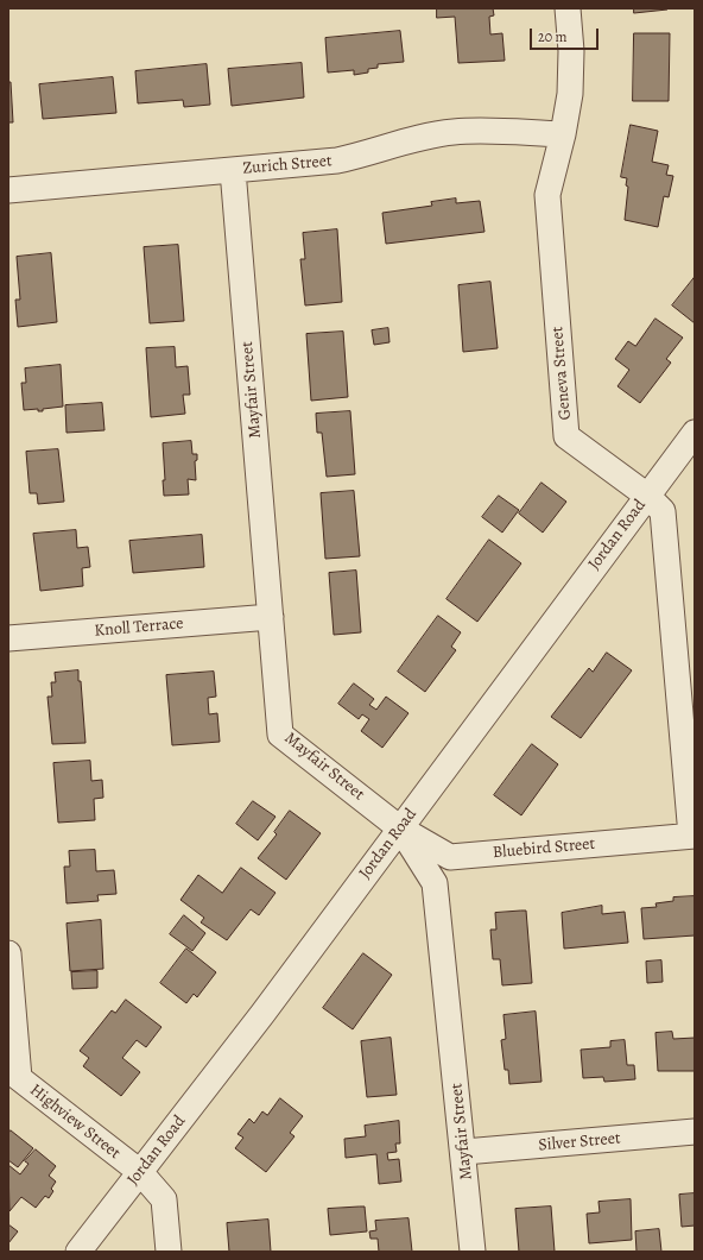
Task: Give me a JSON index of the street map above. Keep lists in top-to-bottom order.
{
  "streets": {
    "street": [
      "Zurich Street",
      "Geneva Street",
      "Mayfair Street",
      "Jordan Road",
      "Knoll Terrace",
      "Bluebird Street",
      "Highview Street",
      "Silver Street"
    ]
  },
  "crossings": [
    ["Zurich Street", "Geneva Street"],
    ["Zurich Street", "Mayfair Street"],
    ["Geneva Street", "Jordan Road"],
    ["Geneva Street", "Bluebird Street"],
    ["Mayfair Street", "Jordan Road"],
    ["Mayfair Street", "Knoll Terrace"],
    ["Mayfair Street", "Bluebird Street"],
    ["Mayfair Street", "Silver Street"],
    ["Jordan Road", "Bluebird Street"],
    ["Jordan Road", "Highview Street"]
  ],
  "scale_bar": "20 m"
}
